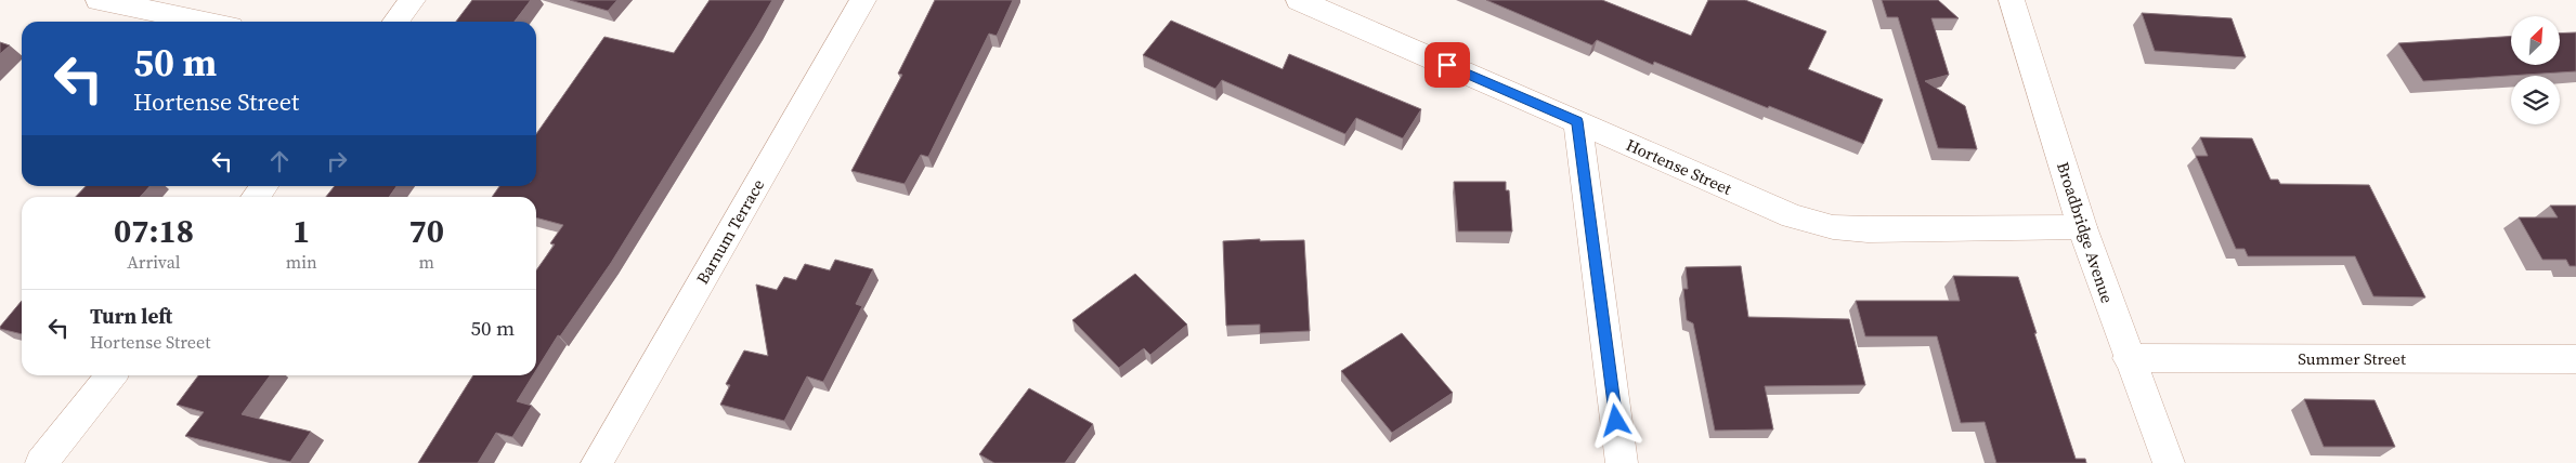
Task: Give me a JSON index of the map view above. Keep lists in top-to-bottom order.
{
  "streets": {
    "street": [
      "Hortense Street",
      "Barnum Terrace",
      "Broadbridge Avenue",
      "Summer Street"
    ]
  },
  "crossings": [
    ["Hortense Street", "Broadbridge Avenue"],
    ["Broadbridge Avenue", "Summer Street"]
  ],
  "north": "top right",
  "page": {
    "turn": ["50 m", "Hortense Street"],
    "eta": [
      "07:18",
      "Arrival",
      "1",
      "min",
      "70",
      "m"
    ],
    "list": [
      {
        "name": "Turn left",
        "note": "Hortense Street",
        "value": "50 m"
      }
    ]
  }
}
